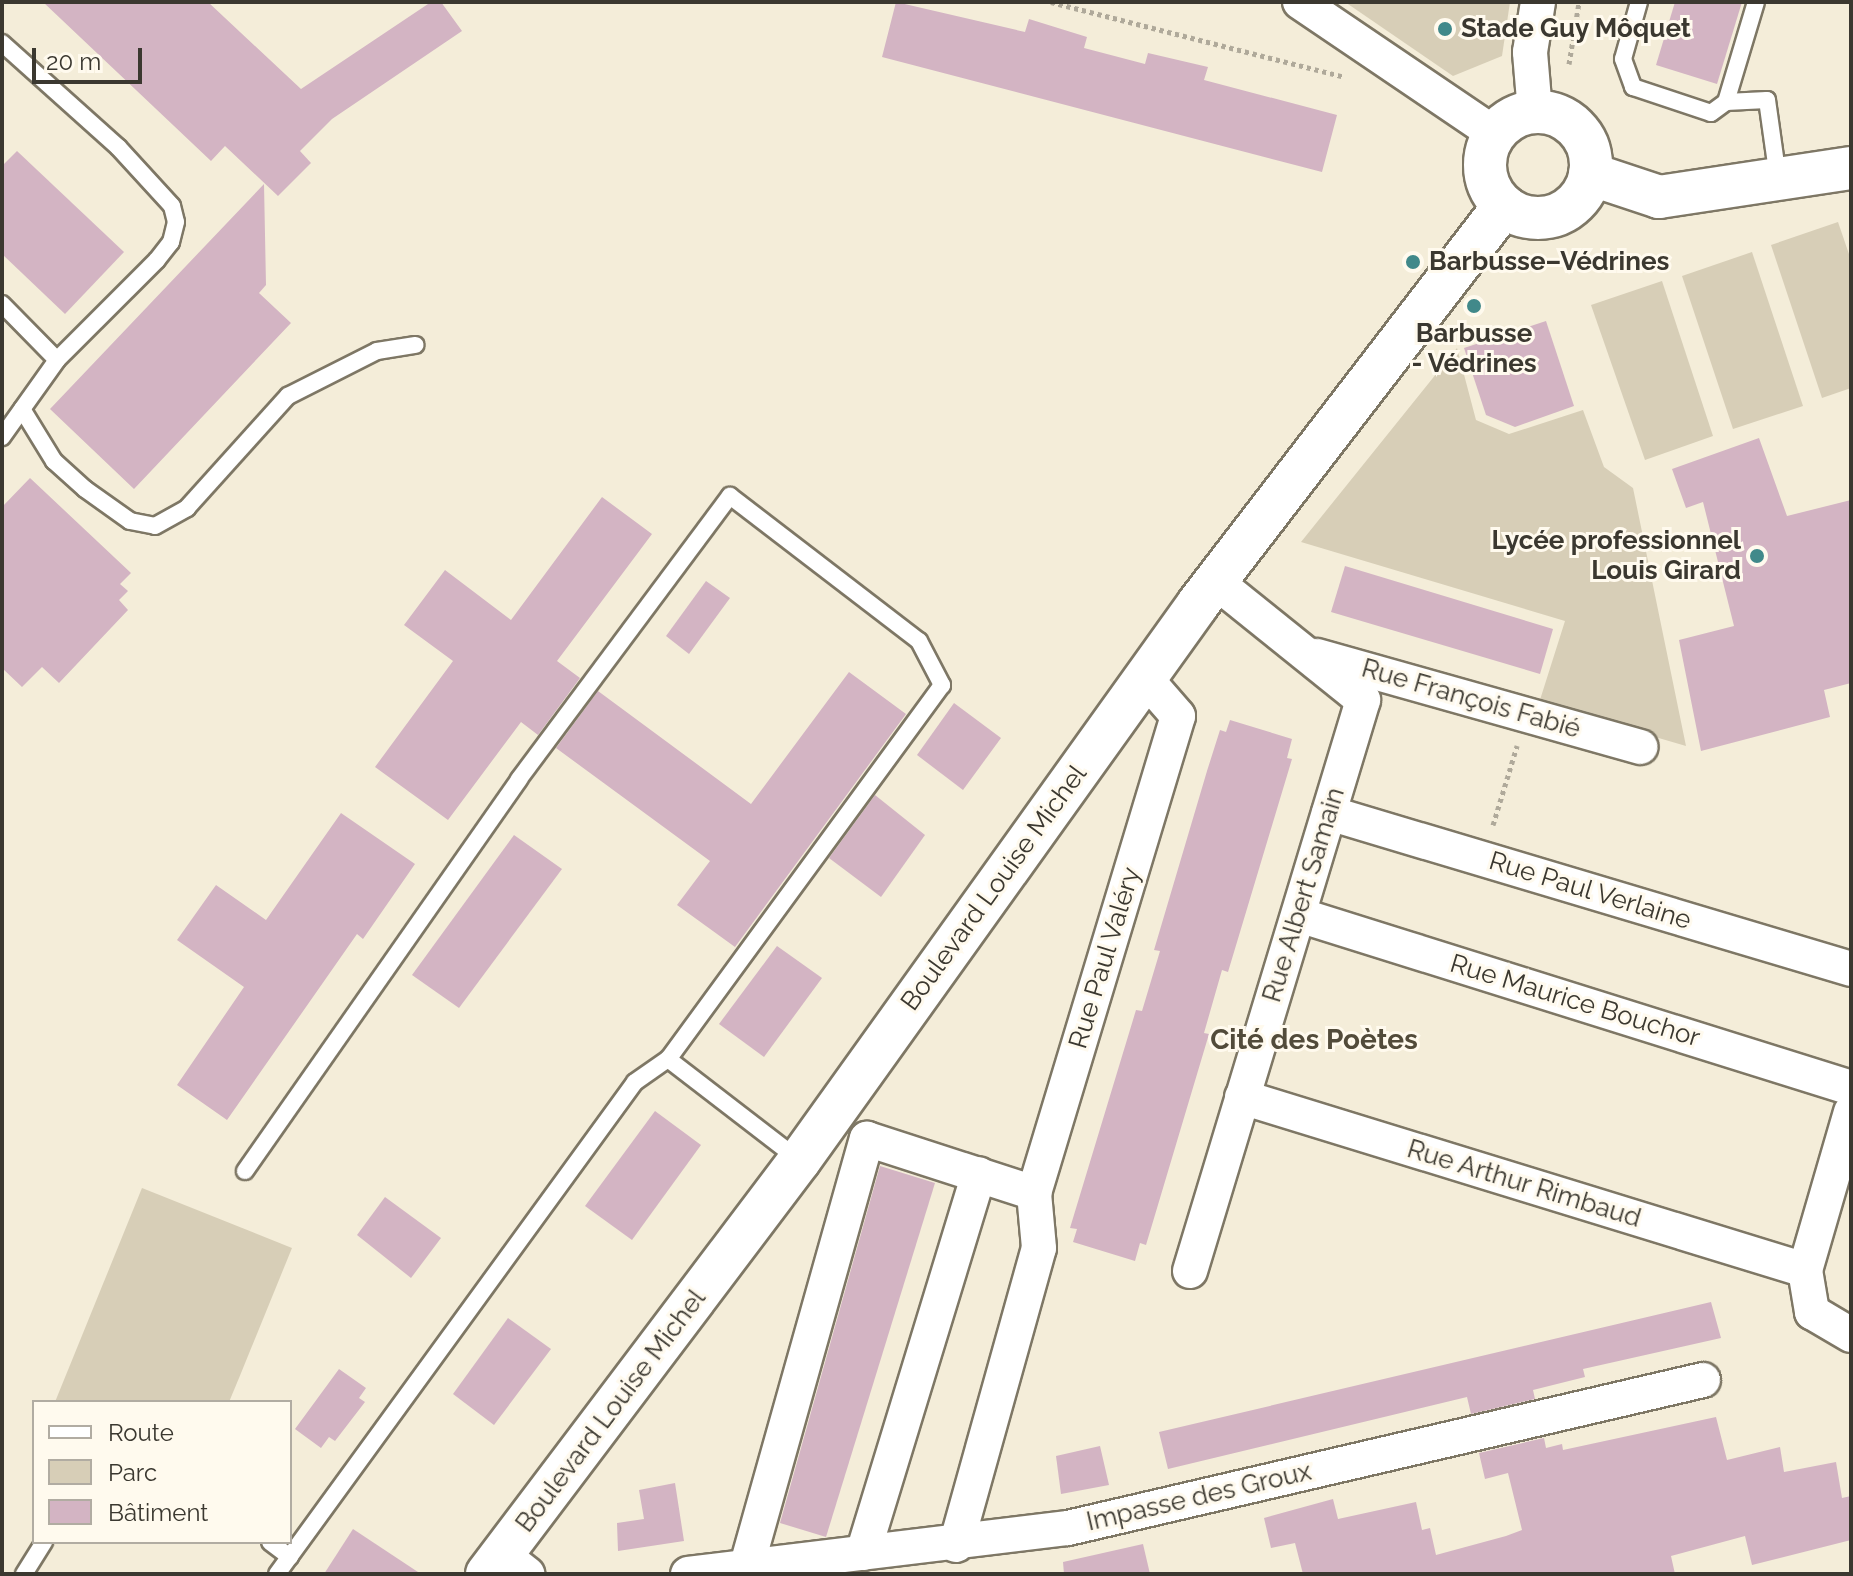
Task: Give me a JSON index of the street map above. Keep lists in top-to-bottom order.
{
  "streets": {
    "street": [
      "Rue François Fabié",
      "Boulevard Louise Michel",
      "Rue Paul Verlaine",
      "Rue Albert Samain",
      "Rue Paul Valéry",
      "Rue Maurice Bouchor",
      "Rue Arthur Rimbaud",
      "Impasse des Groux"
    ]
  },
  "crossings": [
    ["Rue François Fabié", "Rue Albert Samain"],
    ["Boulevard Louise Michel", "Rue Albert Samain"],
    ["Boulevard Louise Michel", "Rue Paul Valéry"],
    ["Rue Paul Verlaine", "Rue Albert Samain"],
    ["Rue Albert Samain", "Rue Maurice Bouchor"],
    ["Rue Albert Samain", "Rue Arthur Rimbaud"]
  ],
  "districts": ["Cité des Poètes"],
  "places": [
    "Stade Guy Môquet",
    "Barbusse–Védrines",
    "Barbusse - Védrines",
    "Lycée professionnel Louis Girard"
  ],
  "legend": ["Route", "Parc", "Bâtiment"],
  "scale_bar": "20 m"
}
